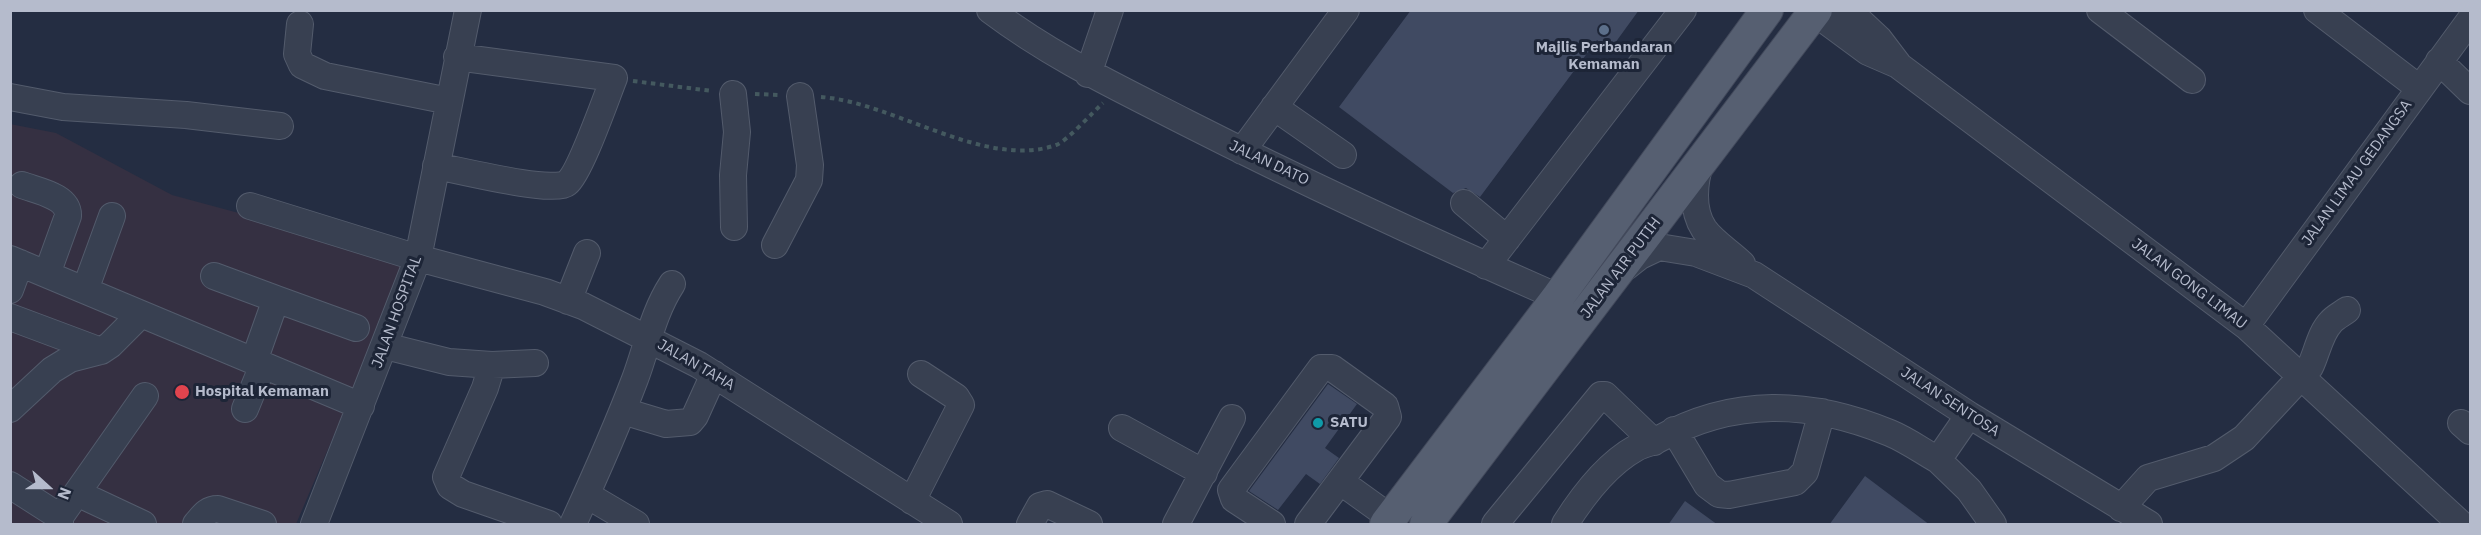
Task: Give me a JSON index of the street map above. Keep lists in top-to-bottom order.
{
  "streets": {
    "main road": ["JALAN AIR PUTIH"],
    "street": [
      "JALAN DATO",
      "JALAN LIMAU GEDANGSA",
      "JALAN GONG LIMAU",
      "JALAN HOSPITAL",
      "JALAN TAHA",
      "JALAN SENTOSA"
    ]
  },
  "crossings": [
    ["JALAN LIMAU GEDANGSA", "JALAN GONG LIMAU"],
    ["JALAN AIR PUTIH", "JALAN GONG LIMAU"],
    ["JALAN HOSPITAL", "JALAN TAHA"]
  ],
  "places": ["Majlis Perbandaran Kemaman", "Hospital Kemaman", "SATU"],
  "north": "right"
}
